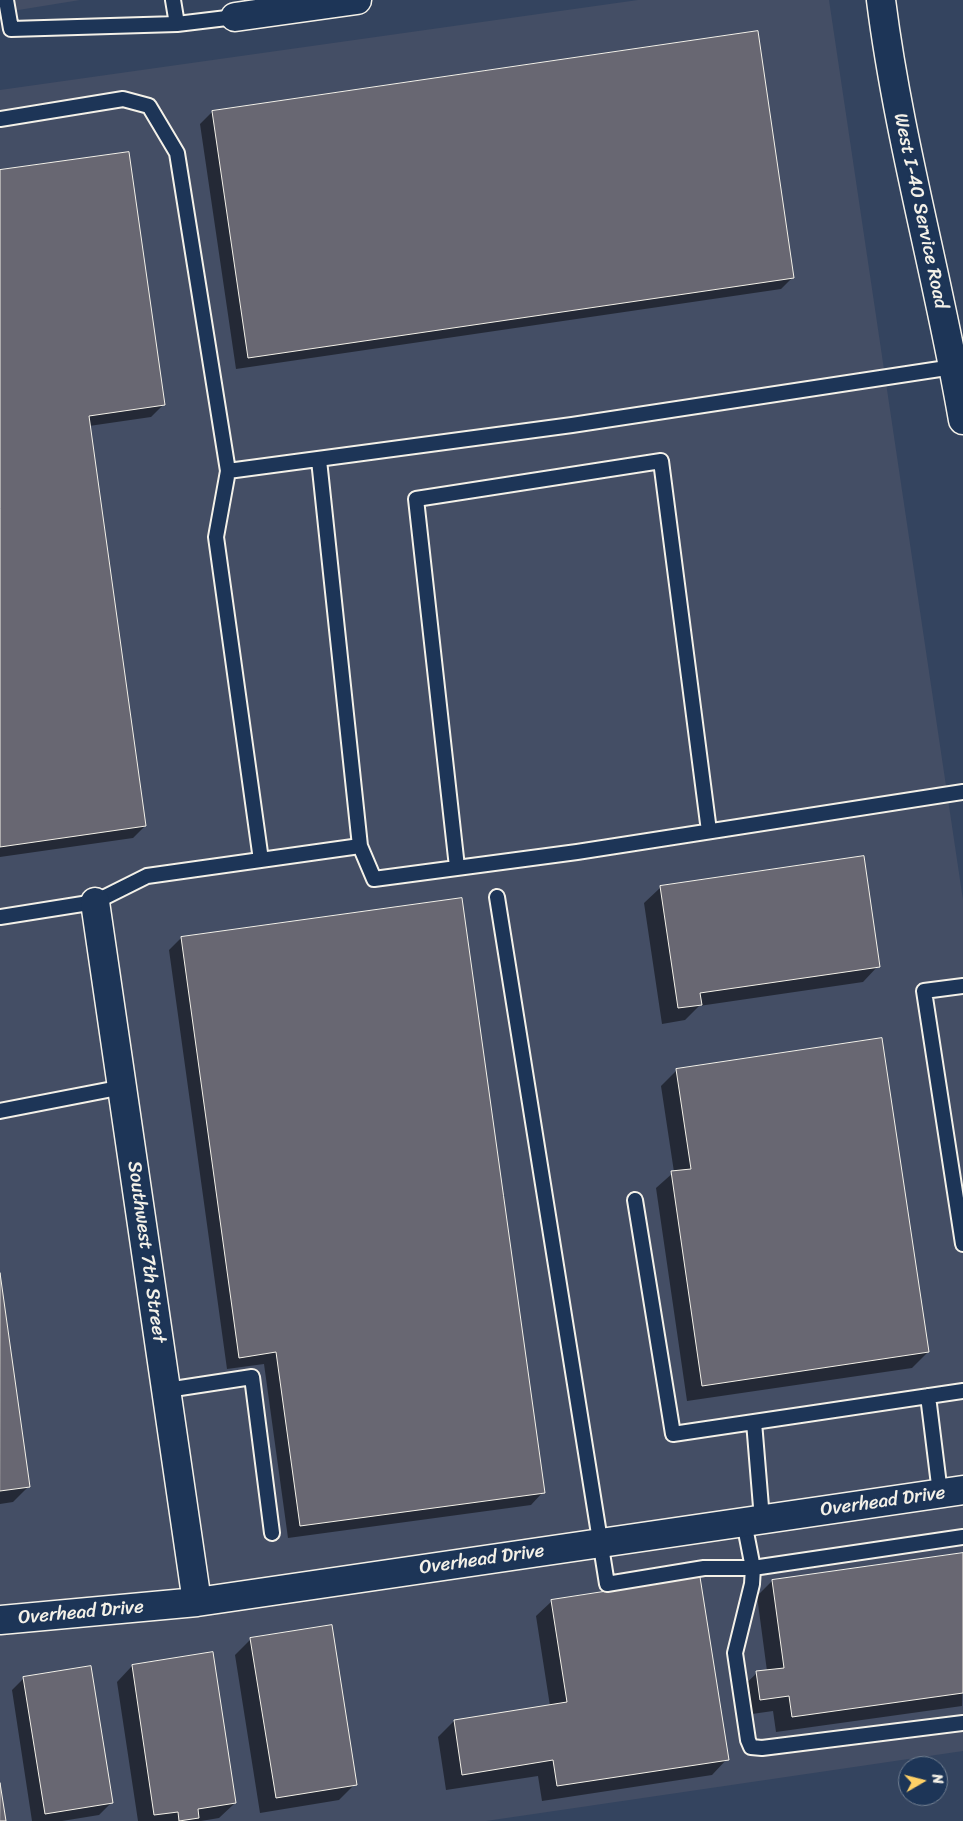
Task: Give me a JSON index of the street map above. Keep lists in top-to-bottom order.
{
  "streets": {
    "street": ["West I-40 Service Road", "Southwest 7th Street", "Overhead Drive"]
  },
  "crossings": [
    ["Southwest 7th Street", "Overhead Drive"]
  ],
  "north": "right"
}
